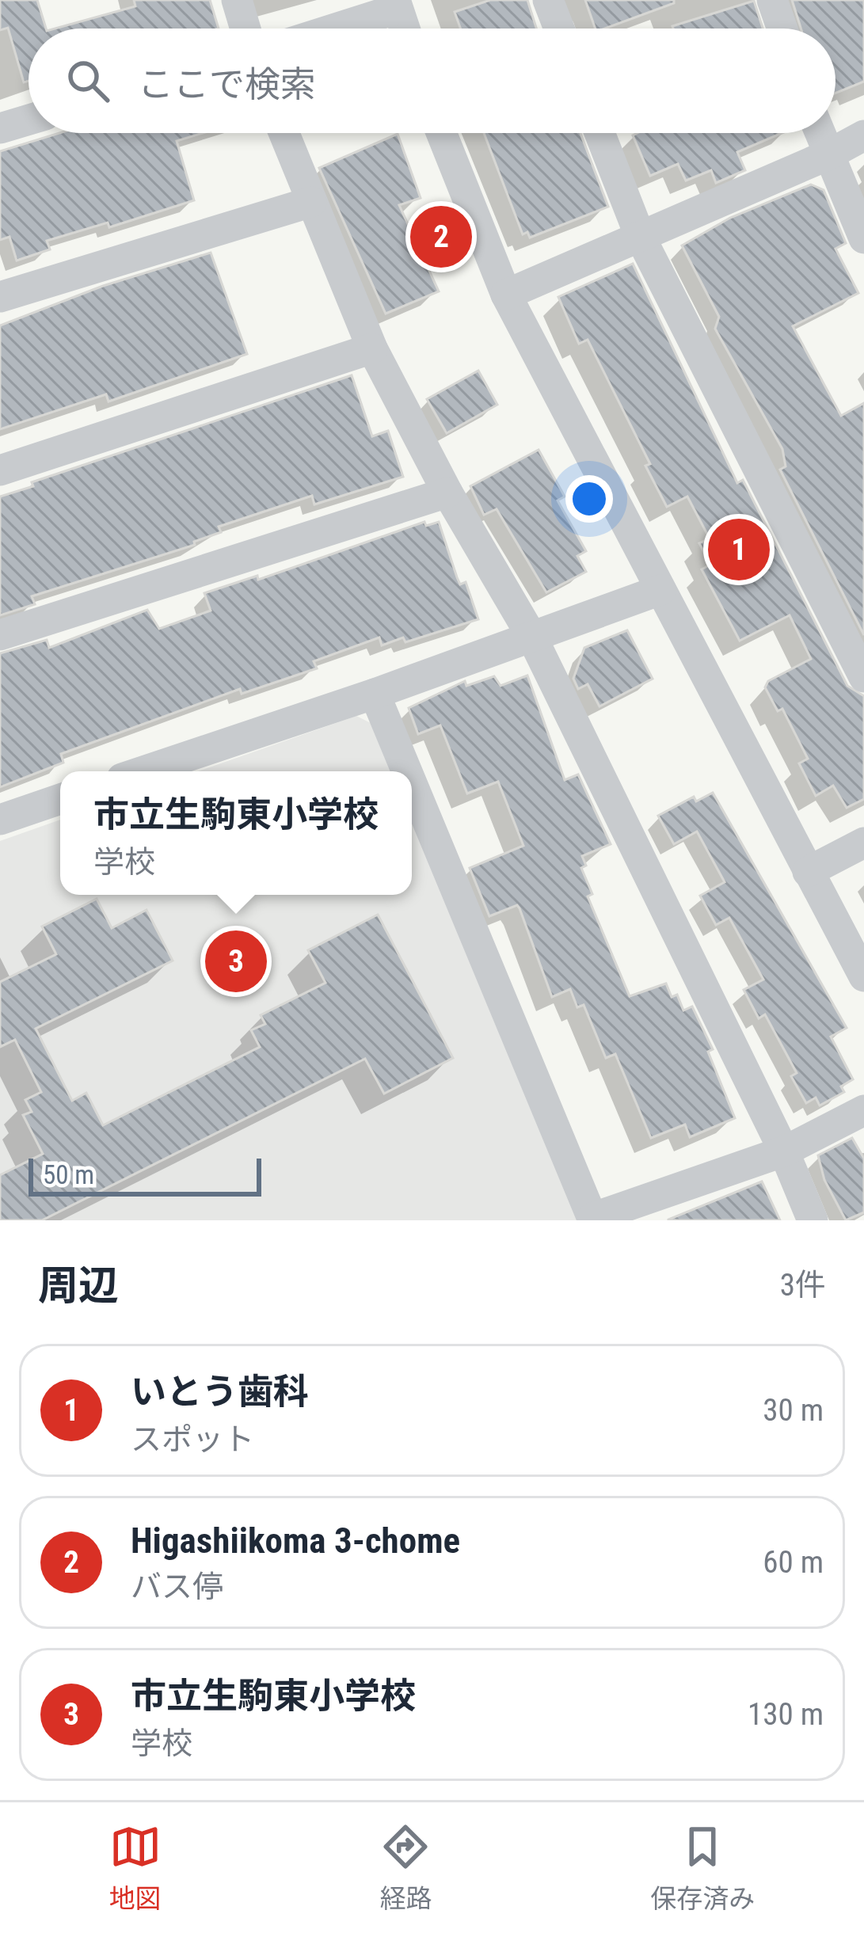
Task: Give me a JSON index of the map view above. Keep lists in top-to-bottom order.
{
  "scale_bar": "50 m",
  "page": {
    "search": "ここで検索",
    "pins": ["2", "1", "3"],
    "popup": ["市立生駒東小学校", "学校"],
    "scale": "50 m",
    "heading": ["周辺", "3件"],
    "list": [
      {
        "mark": "1",
        "name": "いとう歯科",
        "note": "スポット",
        "value": "30 m"
      },
      {
        "mark": "2",
        "name": "Higashiikoma 3-chome",
        "note": "バス停",
        "value": "60 m"
      },
      {
        "mark": "3",
        "name": "市立生駒東小学校",
        "note": "学校",
        "value": "130 m"
      }
    ],
    "nav": ["地図", "経路", "保存済み"]
  }
}
